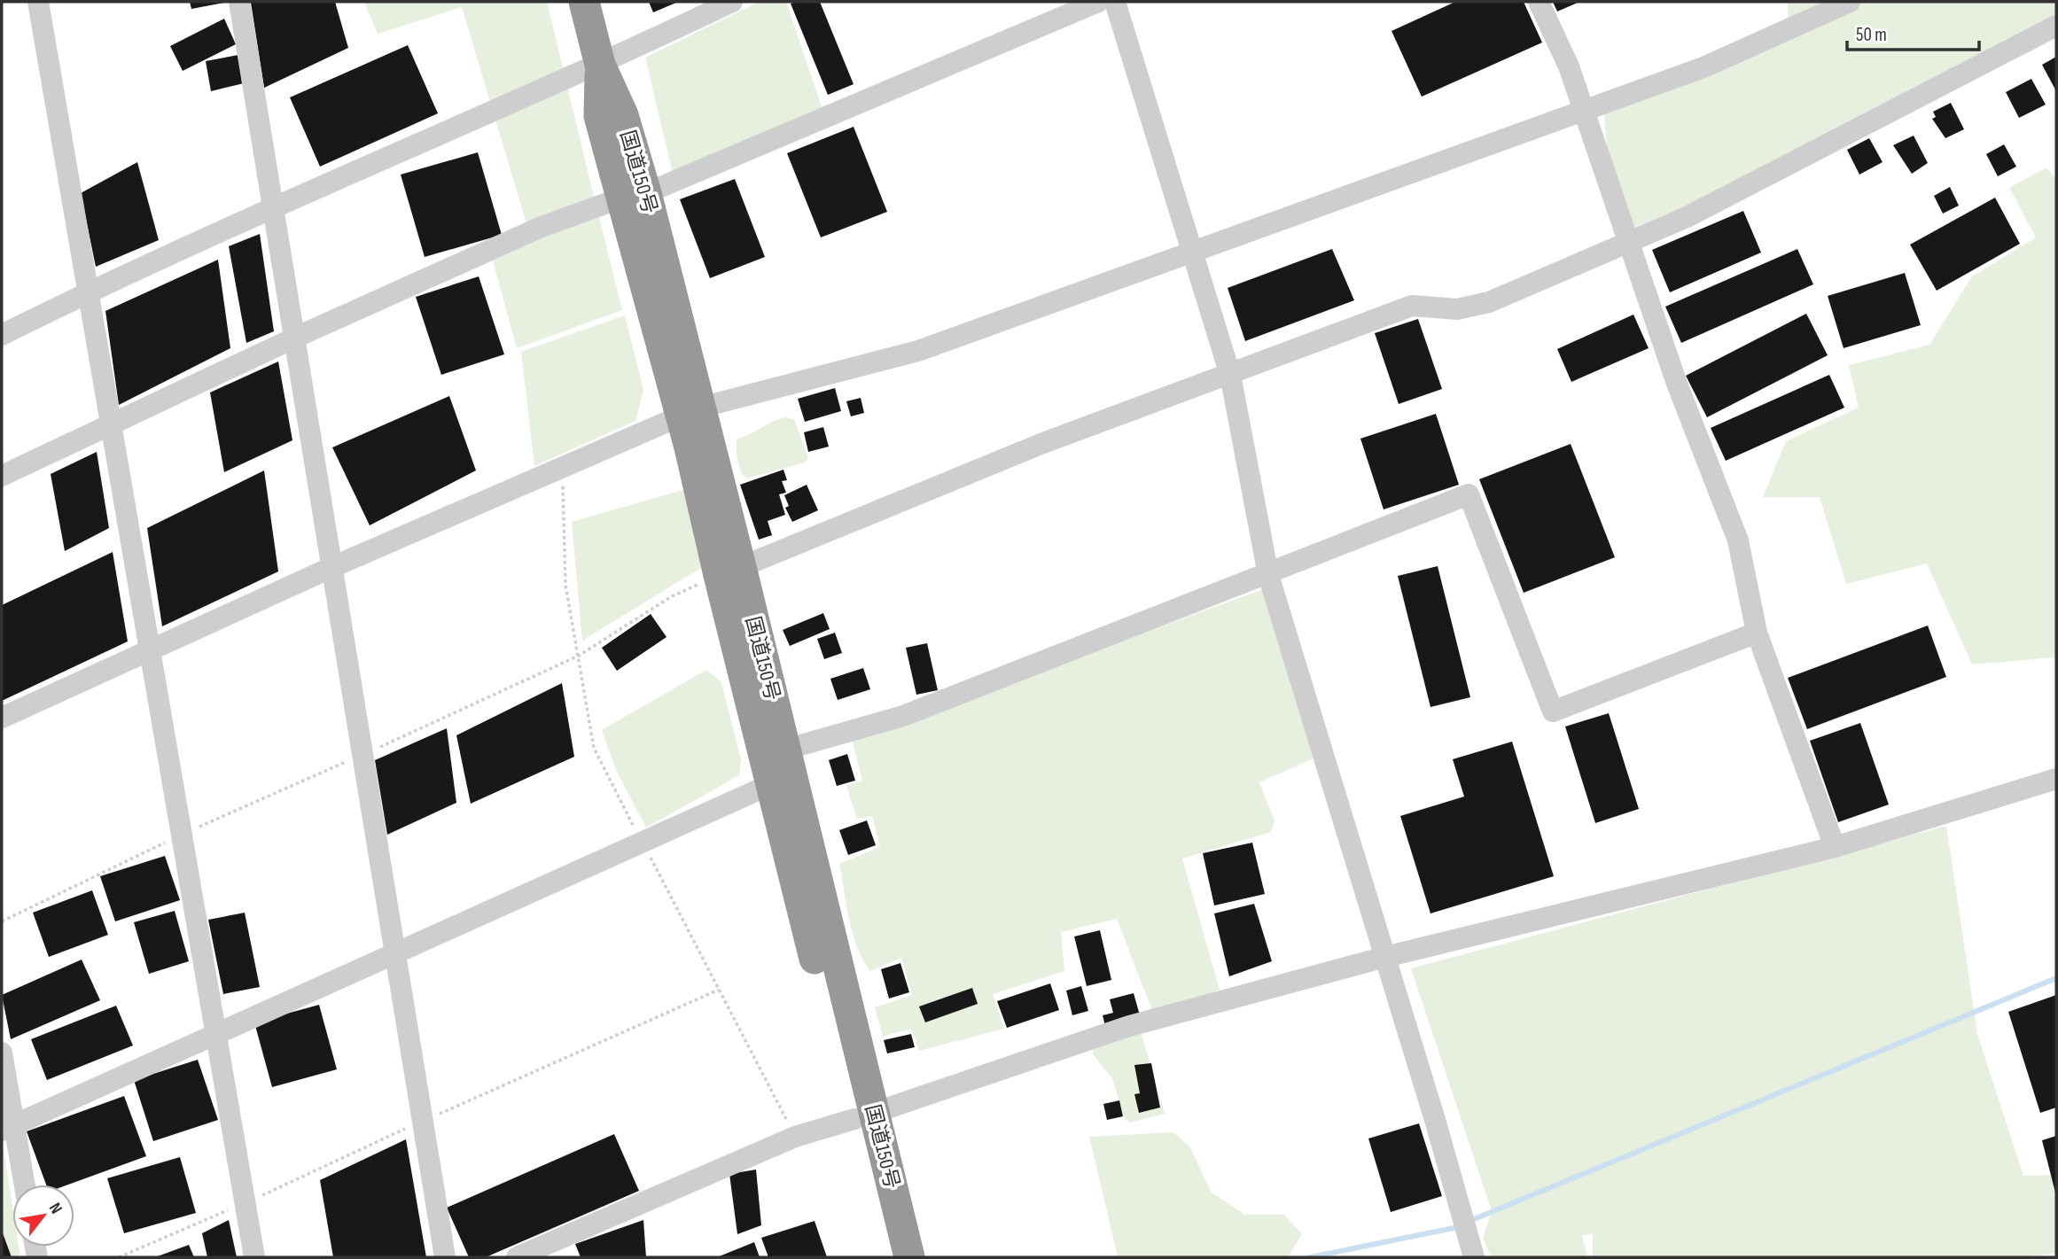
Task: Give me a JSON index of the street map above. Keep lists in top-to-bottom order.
{
  "streets": {
    "highway": ["国道150号"]
  },
  "scale_bar": "50 m",
  "north": "top right"
}
